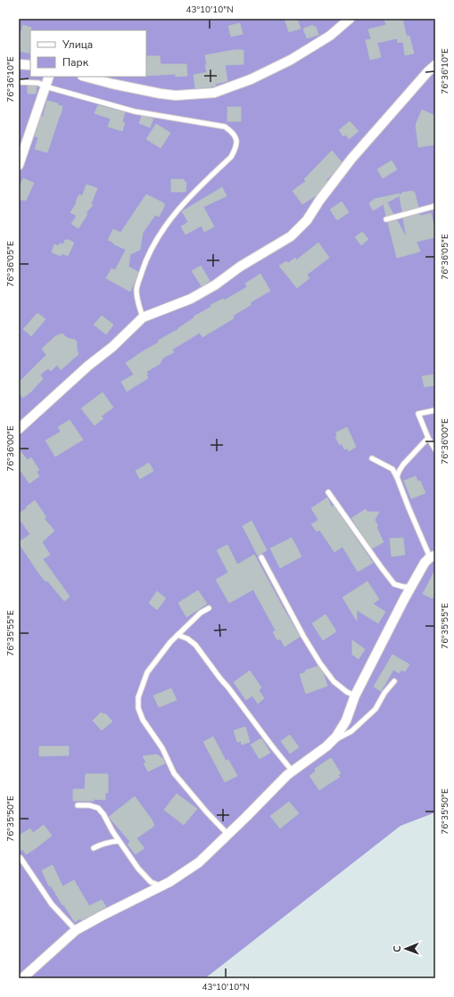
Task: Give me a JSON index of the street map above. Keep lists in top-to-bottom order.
{
  "legend": ["Улица", "Парк"],
  "north": "left",
  "coordinates": [
    "43°10'10\"N",
    "76°36'10\"E",
    "76°36'05\"E",
    "76°36'00\"E",
    "76°35'55\"E",
    "76°35'50\"E"
  ]
}
